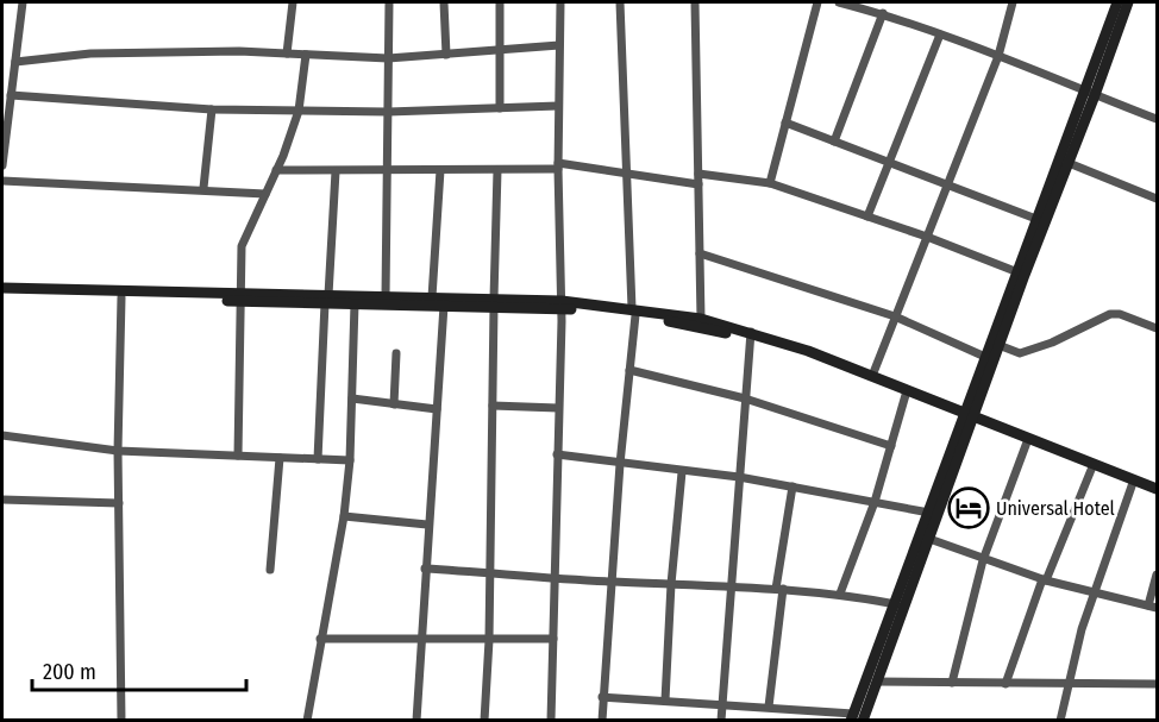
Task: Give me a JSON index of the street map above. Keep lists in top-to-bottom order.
{
  "places": {
    "hotel": ["Universal Hotel"]
  },
  "scale_bar": "200 m"
}
